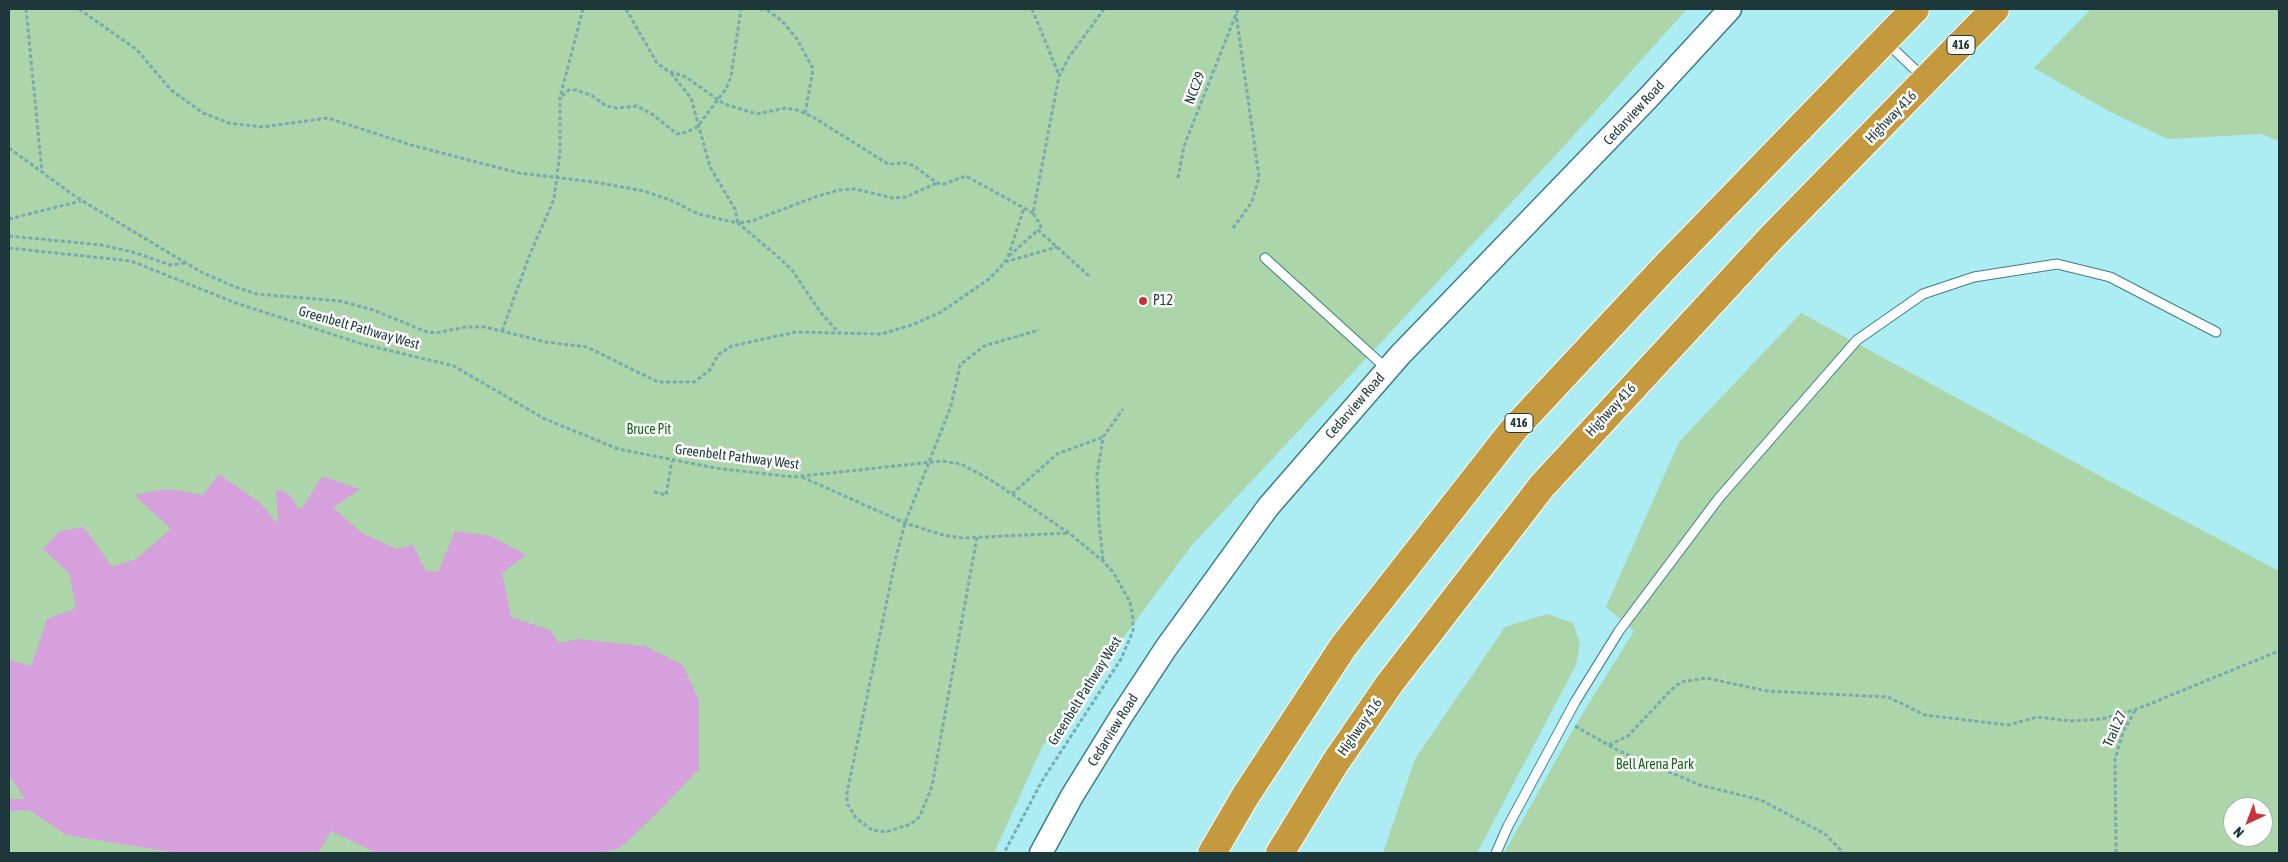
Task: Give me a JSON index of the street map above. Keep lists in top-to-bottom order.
{
  "streets": {
    "highway": ["416", "Highway 416"],
    "main road": ["Cedarview Road"],
    "path": ["NCC29", "Greenbelt Pathway West", "Trail 27"]
  },
  "parks": ["Bruce Pit", "Bell Arena Park"],
  "places": ["P12"],
  "north": "bottom left"
}
